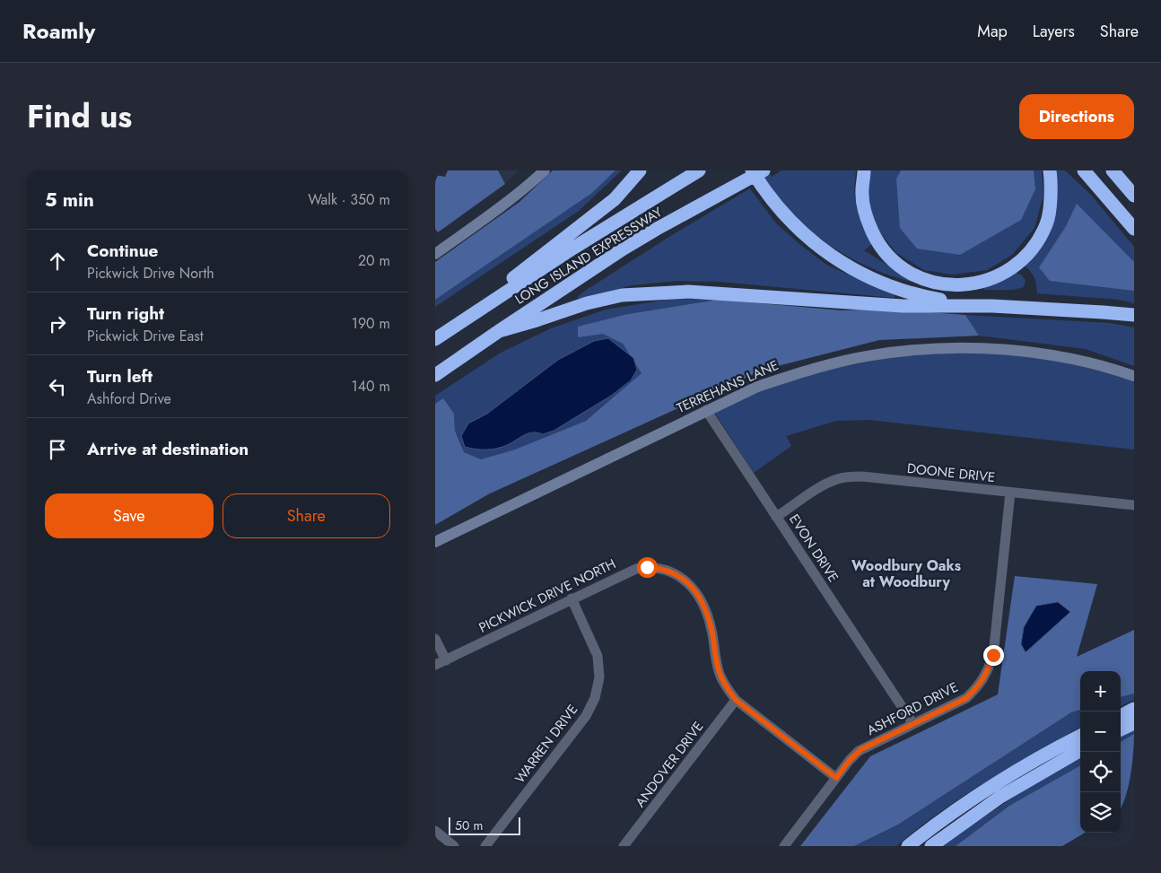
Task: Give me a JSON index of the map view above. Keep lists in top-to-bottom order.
{
  "streets": {
    "highway": ["LONG ISLAND EXPRESSWAY"],
    "main road": ["TERREHANS LANE"],
    "street": [
      "DOONE DRIVE",
      "EVON DRIVE",
      "PICKWICK DRIVE NORTH",
      "ASHFORD DRIVE",
      "WARREN DRIVE",
      "ANDOVER DRIVE"
    ]
  },
  "crossings": [
    ["TERREHANS LANE", "EVON DRIVE"],
    ["DOONE DRIVE", "EVON DRIVE"],
    ["DOONE DRIVE", "ASHFORD DRIVE"],
    ["EVON DRIVE", "ASHFORD DRIVE"],
    ["PICKWICK DRIVE NORTH", "WARREN DRIVE"],
    ["PICKWICK DRIVE NORTH", "ANDOVER DRIVE"]
  ],
  "districts": ["Woodbury Oaks at Woodbury"],
  "scale_bar": "50 m",
  "page": {
    "header": "Roamly",
    "nav": ["Map", "Layers", "Share"],
    "title": "Find us",
    "buttons": [
      "Directions",
      ["Save", "Share"]
    ],
    "heading": ["5 min", "Walk · 350 m"],
    "list": [
      ["Continue", "Pickwick Drive North", "20 m"],
      ["Turn right", "Pickwick Drive East", "190 m"],
      ["Turn left", "Ashford Drive", "140 m"],
      "Arrive at destination"
    ],
    "map_buttons": ["+", "−"],
    "scale": "50 m"
  }
}
